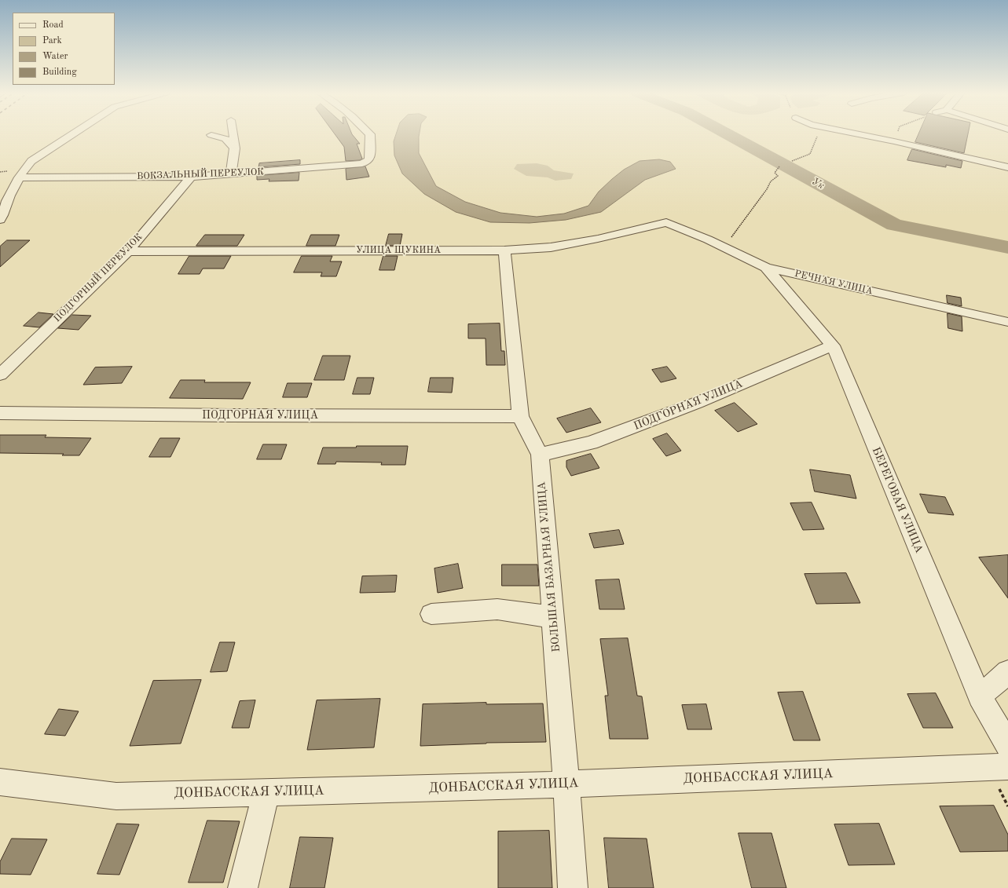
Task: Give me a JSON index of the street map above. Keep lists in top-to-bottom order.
{
  "streets": {
    "street": [
      "ВОКЗАЛЬНЫЙ ПЕРЕУЛОК",
      "УЛИЦА ЩУКИНА",
      "ПОДГОРНЫЙ ПЕРЕУЛОК",
      "РЕЧНАЯ УЛИЦА",
      "ПОДГОРНАЯ УЛИЦА",
      "БЕРЕГОВАЯ УЛИЦА",
      "БОЛЬШАЯ БАЗАРНАЯ УЛИЦА",
      "ДОНБАССКАЯ УЛИЦА"
    ]
  },
  "crossings": [
    ["ВОКЗАЛЬНЫЙ ПЕРЕУЛОК", "ПОДГОРНЫЙ ПЕРЕУЛОК"],
    ["УЛИЦА ЩУКИНА", "ПОДГОРНЫЙ ПЕРЕУЛОК"],
    ["УЛИЦА ЩУКИНА", "РЕЧНАЯ УЛИЦА"],
    ["УЛИЦА ЩУКИНА", "БОЛЬШАЯ БАЗАРНАЯ УЛИЦА"],
    ["РЕЧНАЯ УЛИЦА", "БЕРЕГОВАЯ УЛИЦА"],
    ["ПОДГОРНАЯ УЛИЦА", "БЕРЕГОВАЯ УЛИЦА"],
    ["ПОДГОРНАЯ УЛИЦА", "БОЛЬШАЯ БАЗАРНАЯ УЛИЦА"],
    ["БОЛЬШАЯ БАЗАРНАЯ УЛИЦА", "ДОНБАССКАЯ УЛИЦА"]
  ],
  "water": ["Ук"],
  "legend": [
    "Road",
    "Park",
    "Water",
    "Building"
  ]
}
